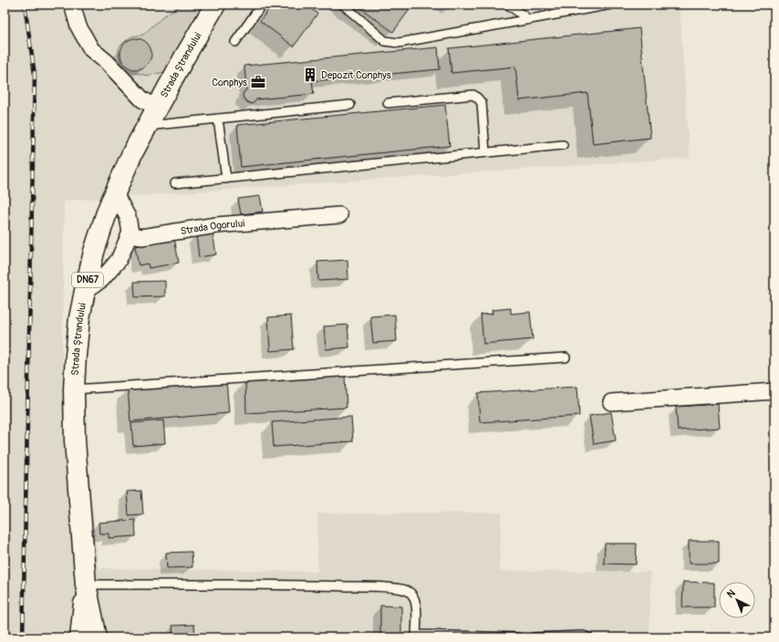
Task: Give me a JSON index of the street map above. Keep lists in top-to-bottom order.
{
  "streets": {
    "main road": ["Strada Ștrandului", "DN67"],
    "street": ["Strada Ogorului"]
  },
  "crossings": [
    ["Strada Ștrandului", "DN67"]
  ],
  "places": {
    "building": ["Depozit Conphys"],
    "office": ["Conphys"]
  },
  "north": "top left"
}
